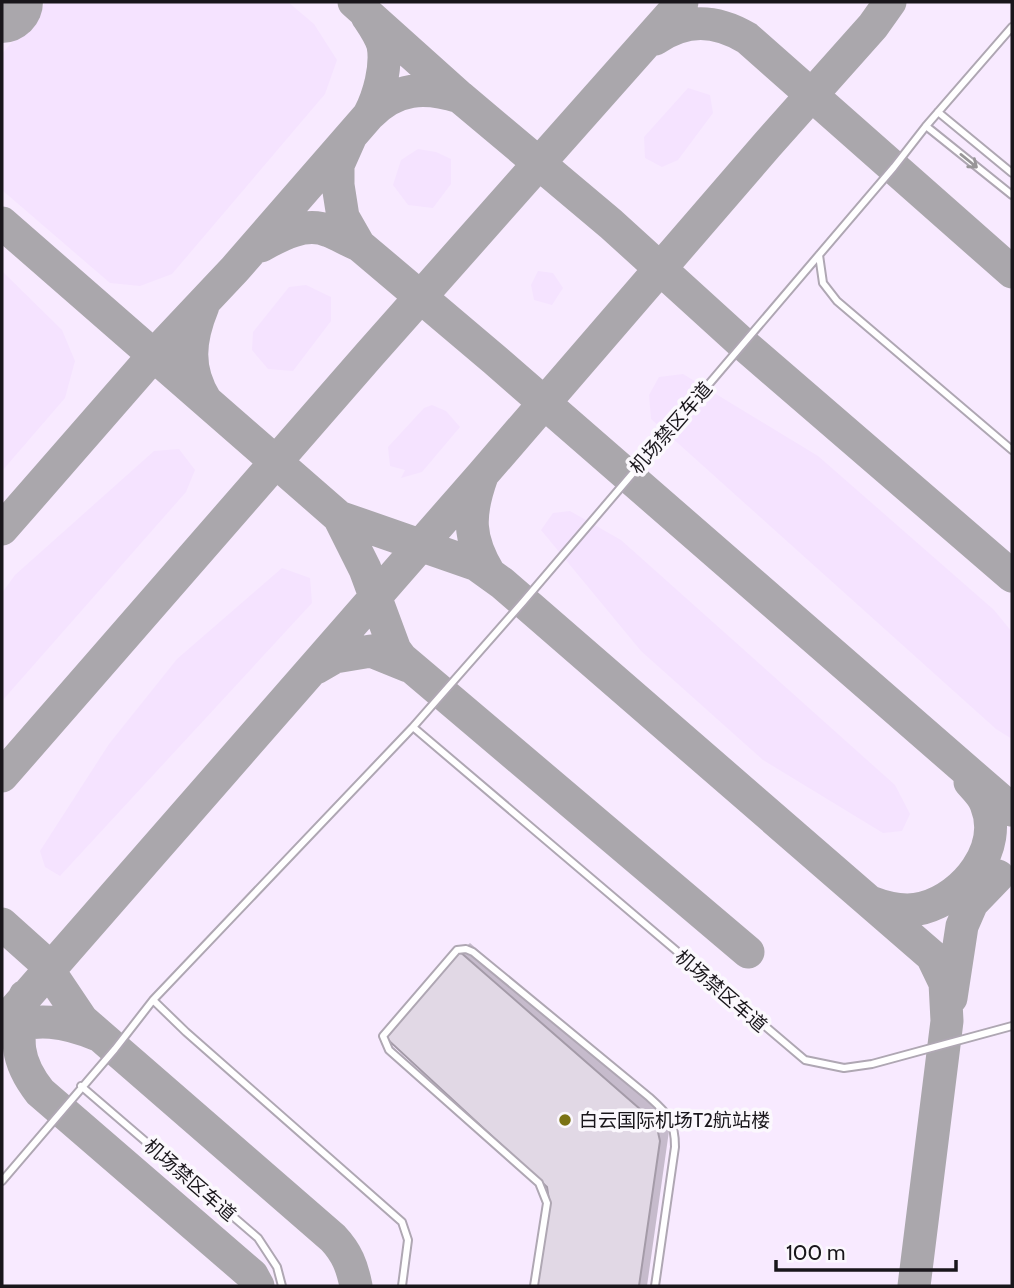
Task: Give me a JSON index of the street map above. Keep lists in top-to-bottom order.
{
  "streets": {
    "lane": ["机场禁区车道"]
  },
  "places": ["白云国际机场T2航站楼"],
  "scale_bar": "100 m"
}
